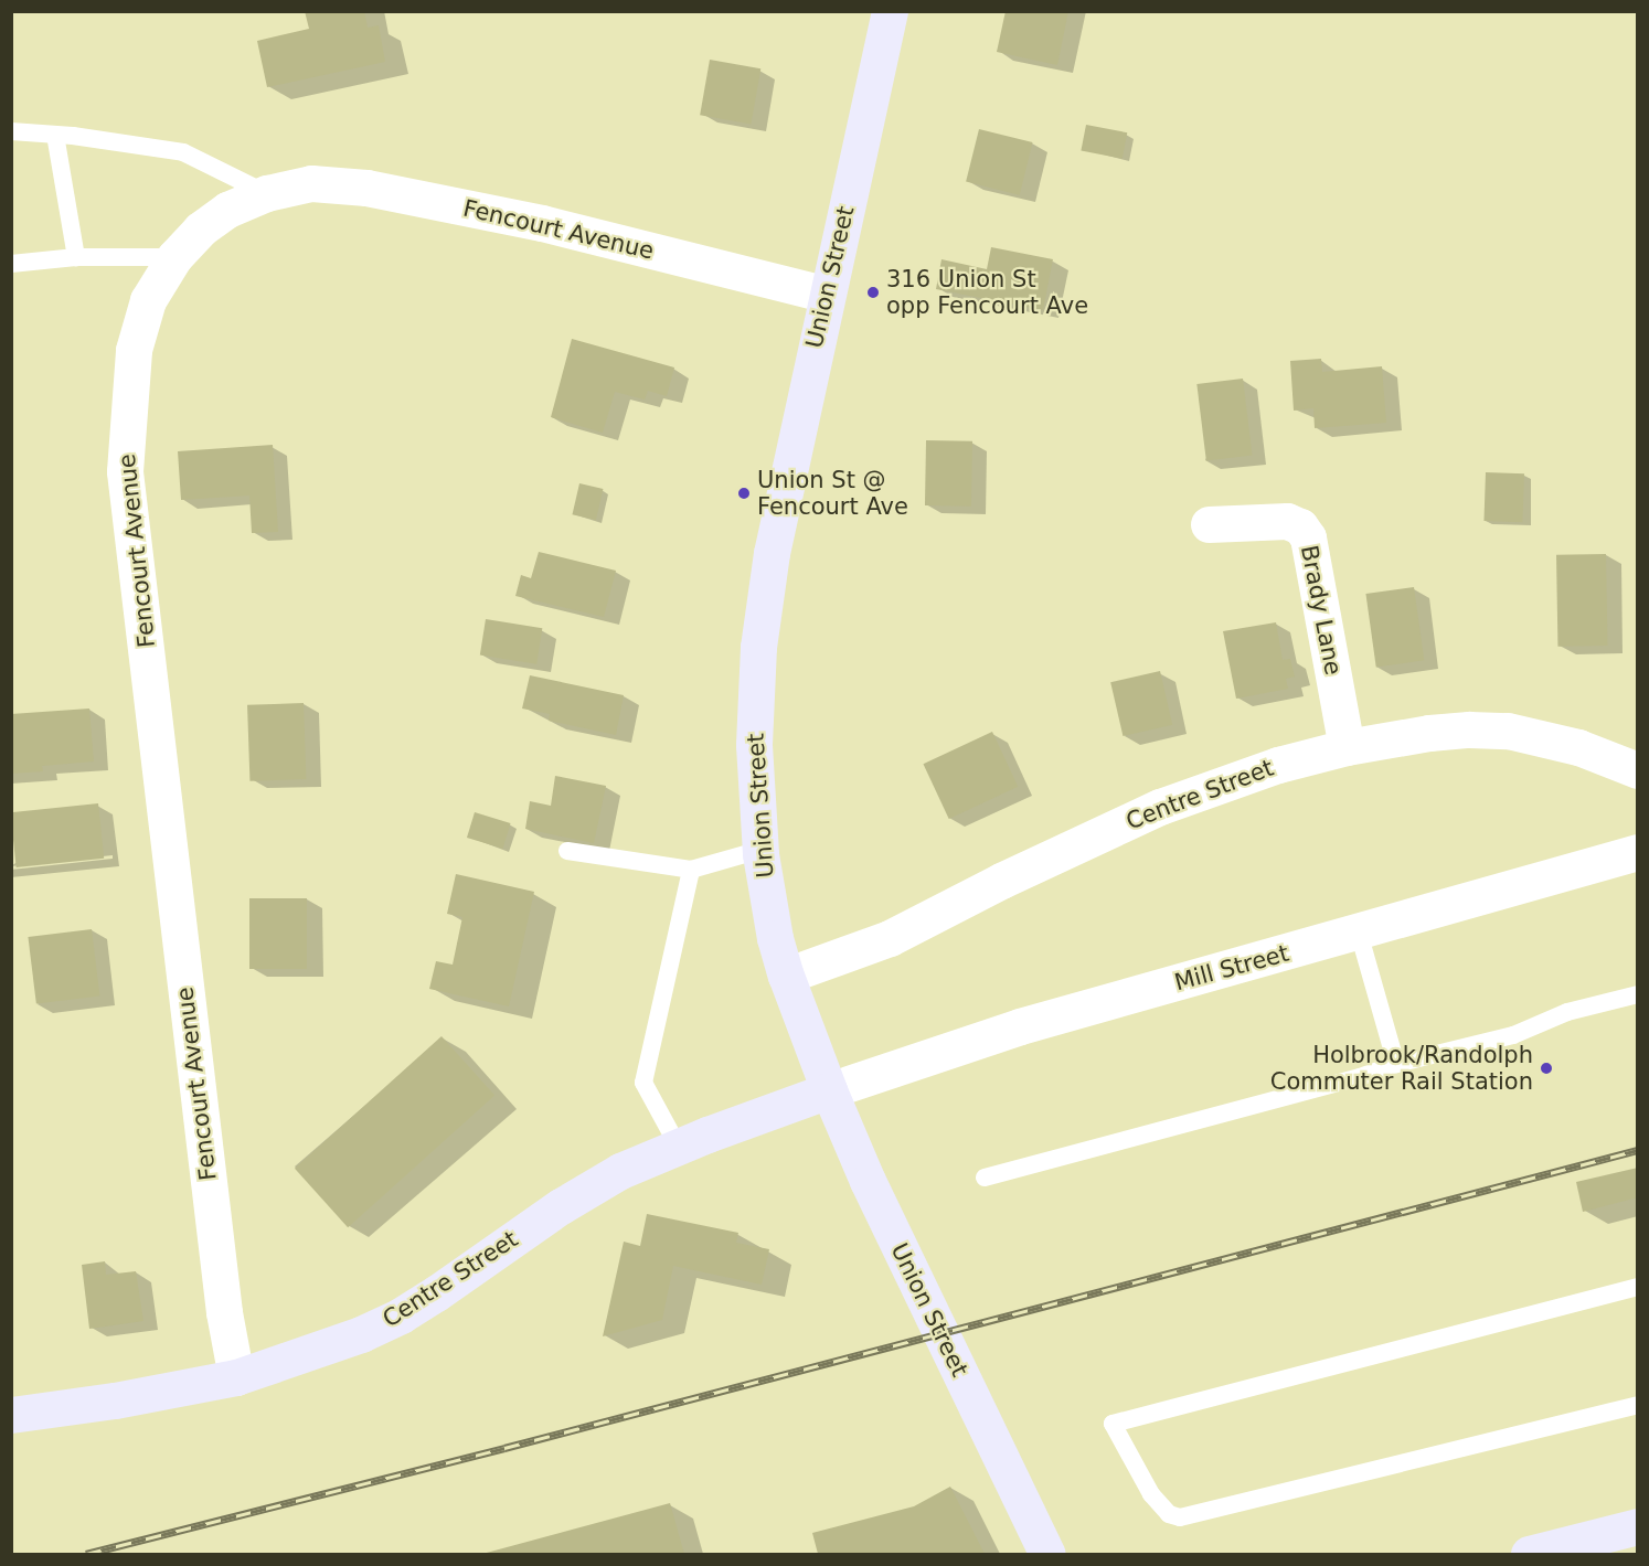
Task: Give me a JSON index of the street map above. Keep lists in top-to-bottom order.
{
  "streets": {
    "main road": ["Union Street", "Centre Street"],
    "street": ["Fencourt Avenue", "Brady Lane", "Mill Street"]
  },
  "crossings": [
    ["Fencourt Avenue", "Union Street"],
    ["Fencourt Avenue", "Centre Street"],
    ["Union Street", "Centre Street"],
    ["Union Street", "Mill Street"],
    ["Brady Lane", "Centre Street"],
    ["Centre Street", "Mill Street"]
  ],
  "places": ["316 Union St opp Fencourt Ave", "Union St @ Fencourt Ave", "Holbrook/Randolph Commuter Rail Station"]
}
